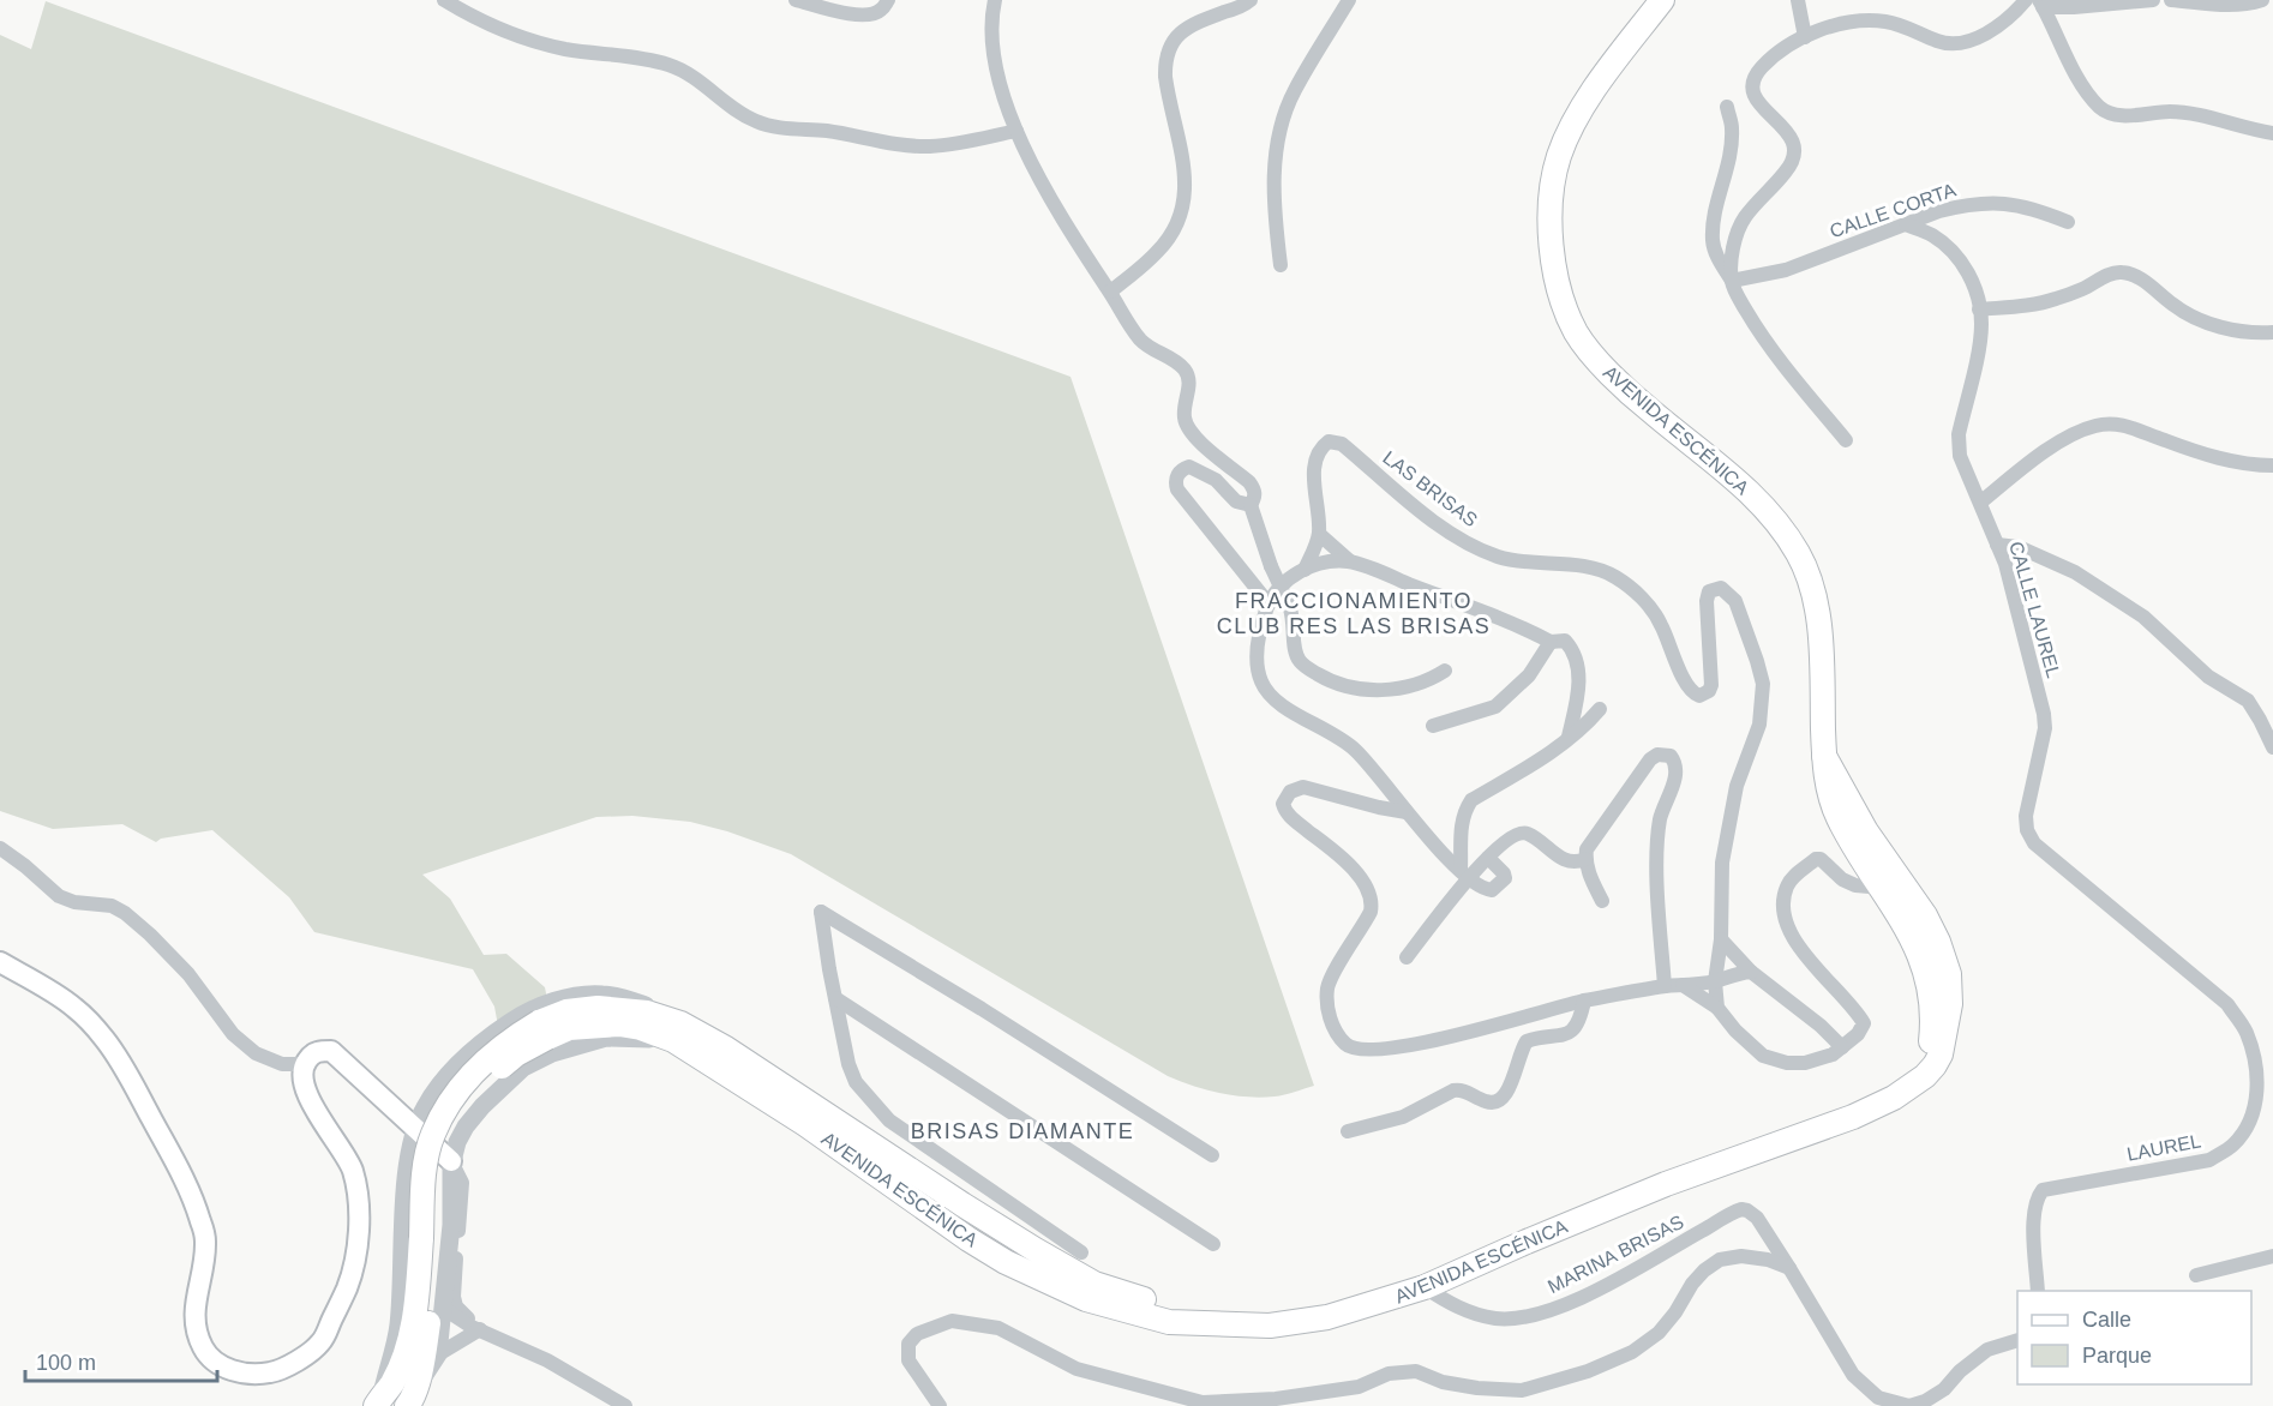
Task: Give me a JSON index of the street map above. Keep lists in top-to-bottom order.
{
  "streets": {
    "main road": ["AVENIDA ESCÉNICA"],
    "street": [
      "CALLE CORTA",
      "LAS BRISAS",
      "CALLE LAUREL",
      "LAUREL",
      "MARINA BRISAS"
    ]
  },
  "crossings": [
    ["CALLE CORTA", "CALLE LAUREL"],
    ["AVENIDA ESCÉNICA", "MARINA BRISAS"],
    ["CALLE LAUREL", "LAUREL"]
  ],
  "districts": ["FRACCIONAMIENTO CLUB RES LAS BRISAS", "BRISAS DIAMANTE"],
  "legend": ["Calle", "Parque"],
  "scale_bar": "100 m"
}
